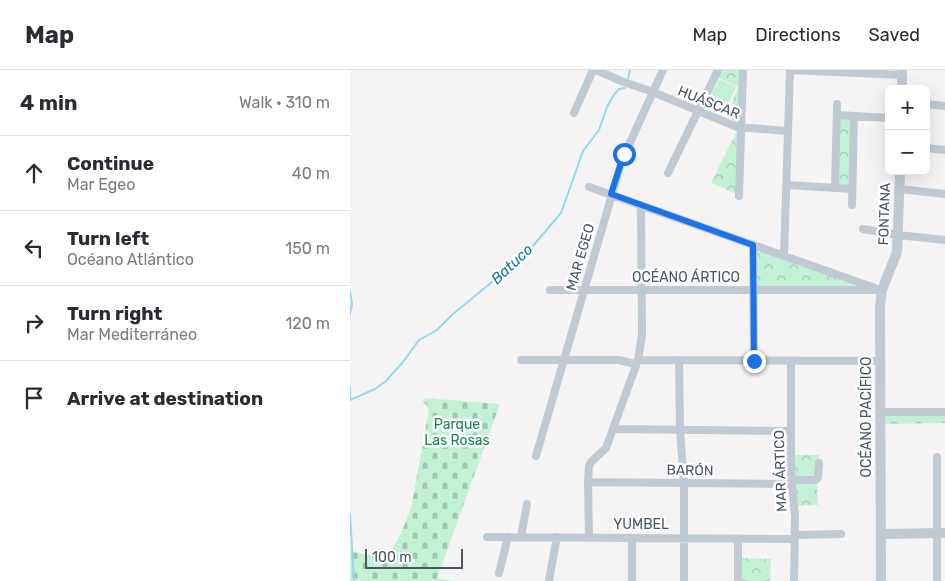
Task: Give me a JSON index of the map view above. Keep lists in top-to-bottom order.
{
  "streets": {
    "street": [
      "HUÁSCAR",
      "FONTANA",
      "MAR EGEO",
      "OCÉANO ÁRTICO",
      "OCÉANO PACÍFICO",
      "BARÓN",
      "MAR ÁRTICO",
      "YUMBEL"
    ]
  },
  "crossings": [
    ["HUÁSCAR", "MAR EGEO"],
    ["FONTANA", "OCÉANO PACÍFICO"],
    ["MAR EGEO", "OCÉANO ÁRTICO"],
    ["OCÉANO ÁRTICO", "OCÉANO PACÍFICO"],
    ["BARÓN", "MAR ÁRTICO"],
    ["MAR ÁRTICO", "YUMBEL"]
  ],
  "water": ["Batuco"],
  "parks": ["Parque Las Rosas"],
  "scale_bar": "100 m",
  "page": {
    "header": "Map",
    "nav": ["Map", "Directions", "Saved"],
    "heading": ["4 min", "Walk · 310 m"],
    "map_buttons": ["+", "−"],
    "list": [
      ["Continue", "Mar Egeo", "40 m"],
      ["Turn left", "Océano Atlántico", "150 m"],
      ["Turn right", "Mar Mediterráneo", "120 m"],
      "Arrive at destination"
    ],
    "scale": "100 m"
  }
}
